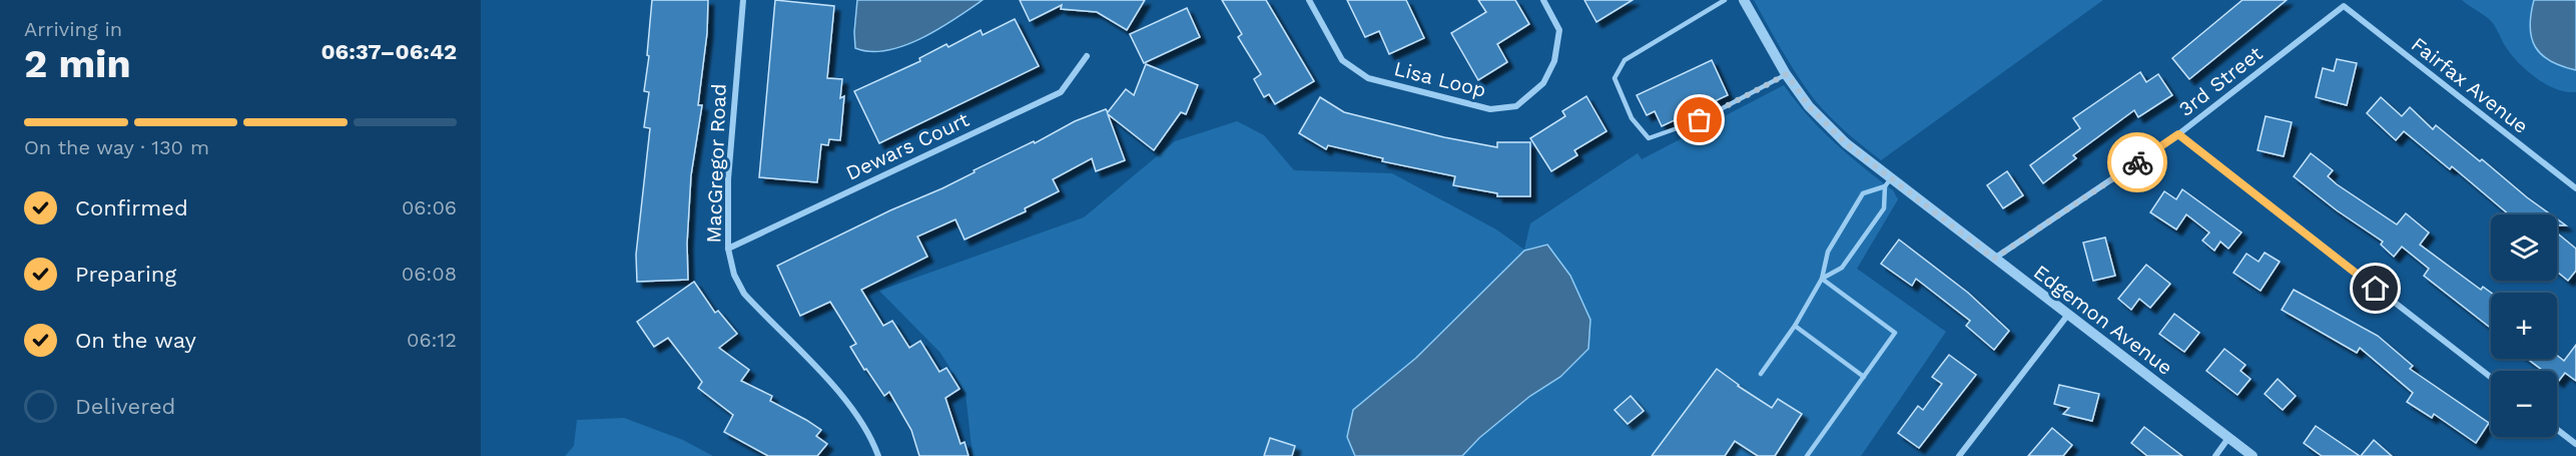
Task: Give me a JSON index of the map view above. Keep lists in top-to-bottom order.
{
  "streets": {
    "street": [
      "Lisa Loop",
      "3rd Street",
      "Fairfax Avenue",
      "Dewars Court",
      "MacGregor Road",
      "Edgemon Avenue"
    ]
  },
  "crossings": [
    ["3rd Street", "Fairfax Avenue"],
    ["3rd Street", "Edgemon Avenue"],
    ["Dewars Court", "MacGregor Road"]
  ],
  "page": {
    "heading": ["2 min", "Arriving in", "06:37–06:42"],
    "bar": "On the way · 130 m",
    "list": [
      ["Confirmed", "06:06"],
      ["Preparing", "06:08"],
      ["On the way", "06:12"],
      "Delivered"
    ],
    "map_buttons": ["+", "−"]
  }
}
